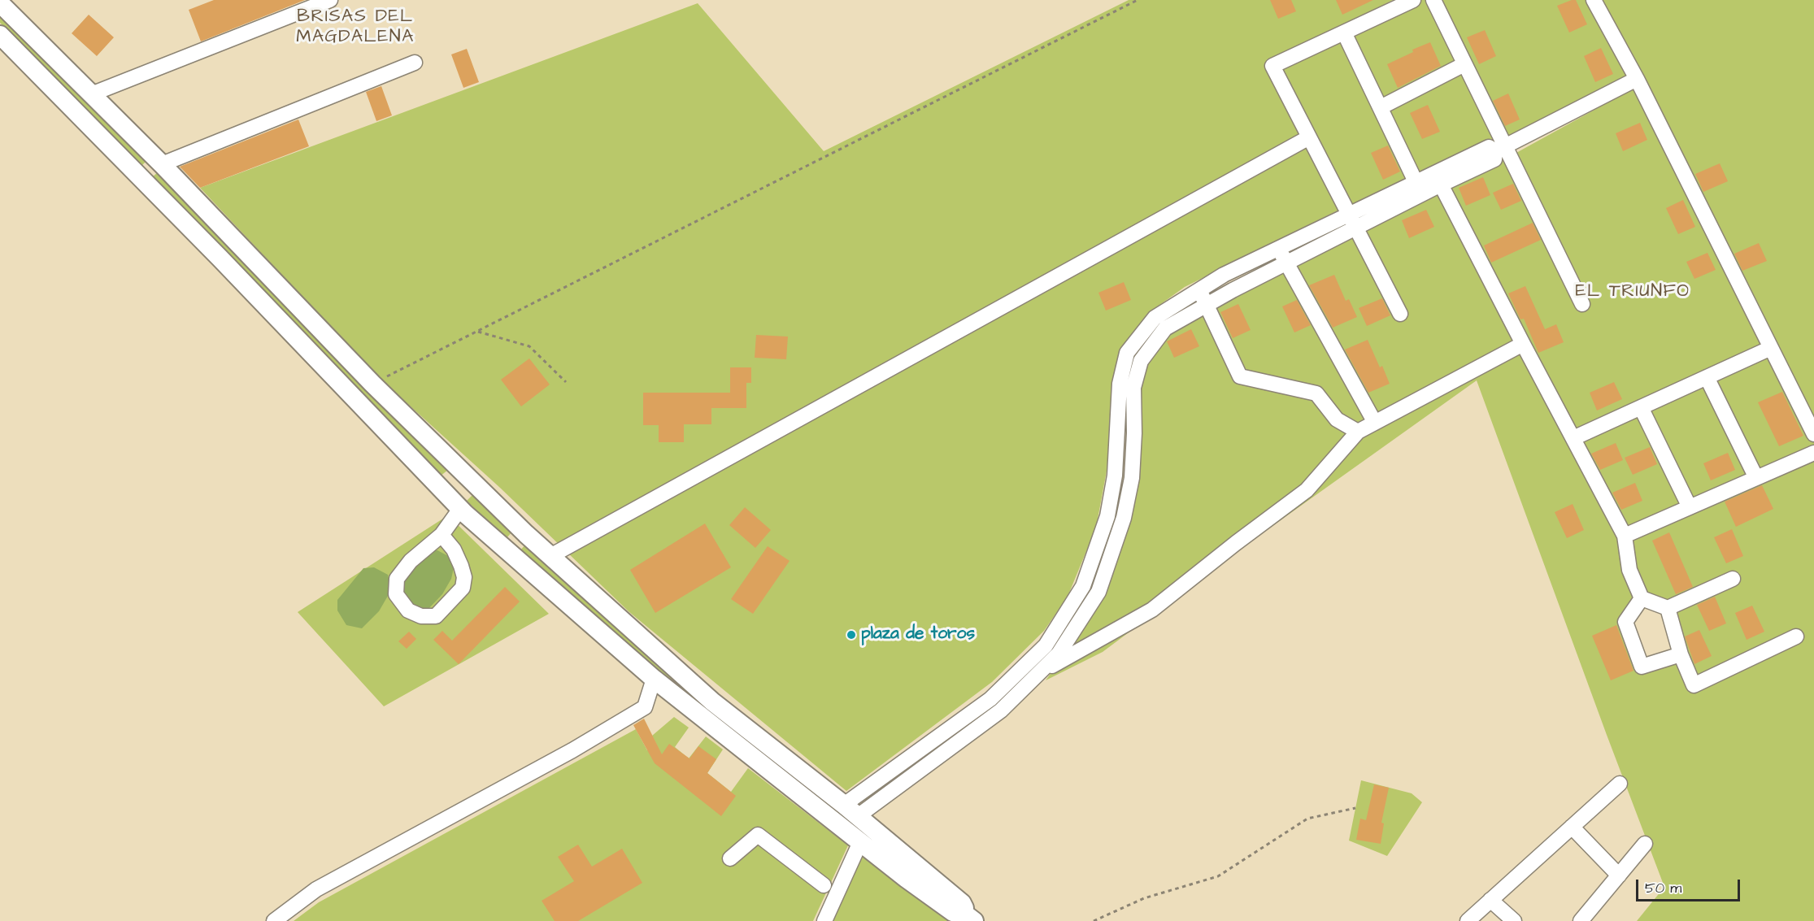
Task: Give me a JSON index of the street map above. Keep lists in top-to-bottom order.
{
  "districts": ["BRISAS DEL MAGDALENA", "EL TRIUNFO"],
  "places": ["plaza de toros"],
  "scale_bar": "50 m"
}
